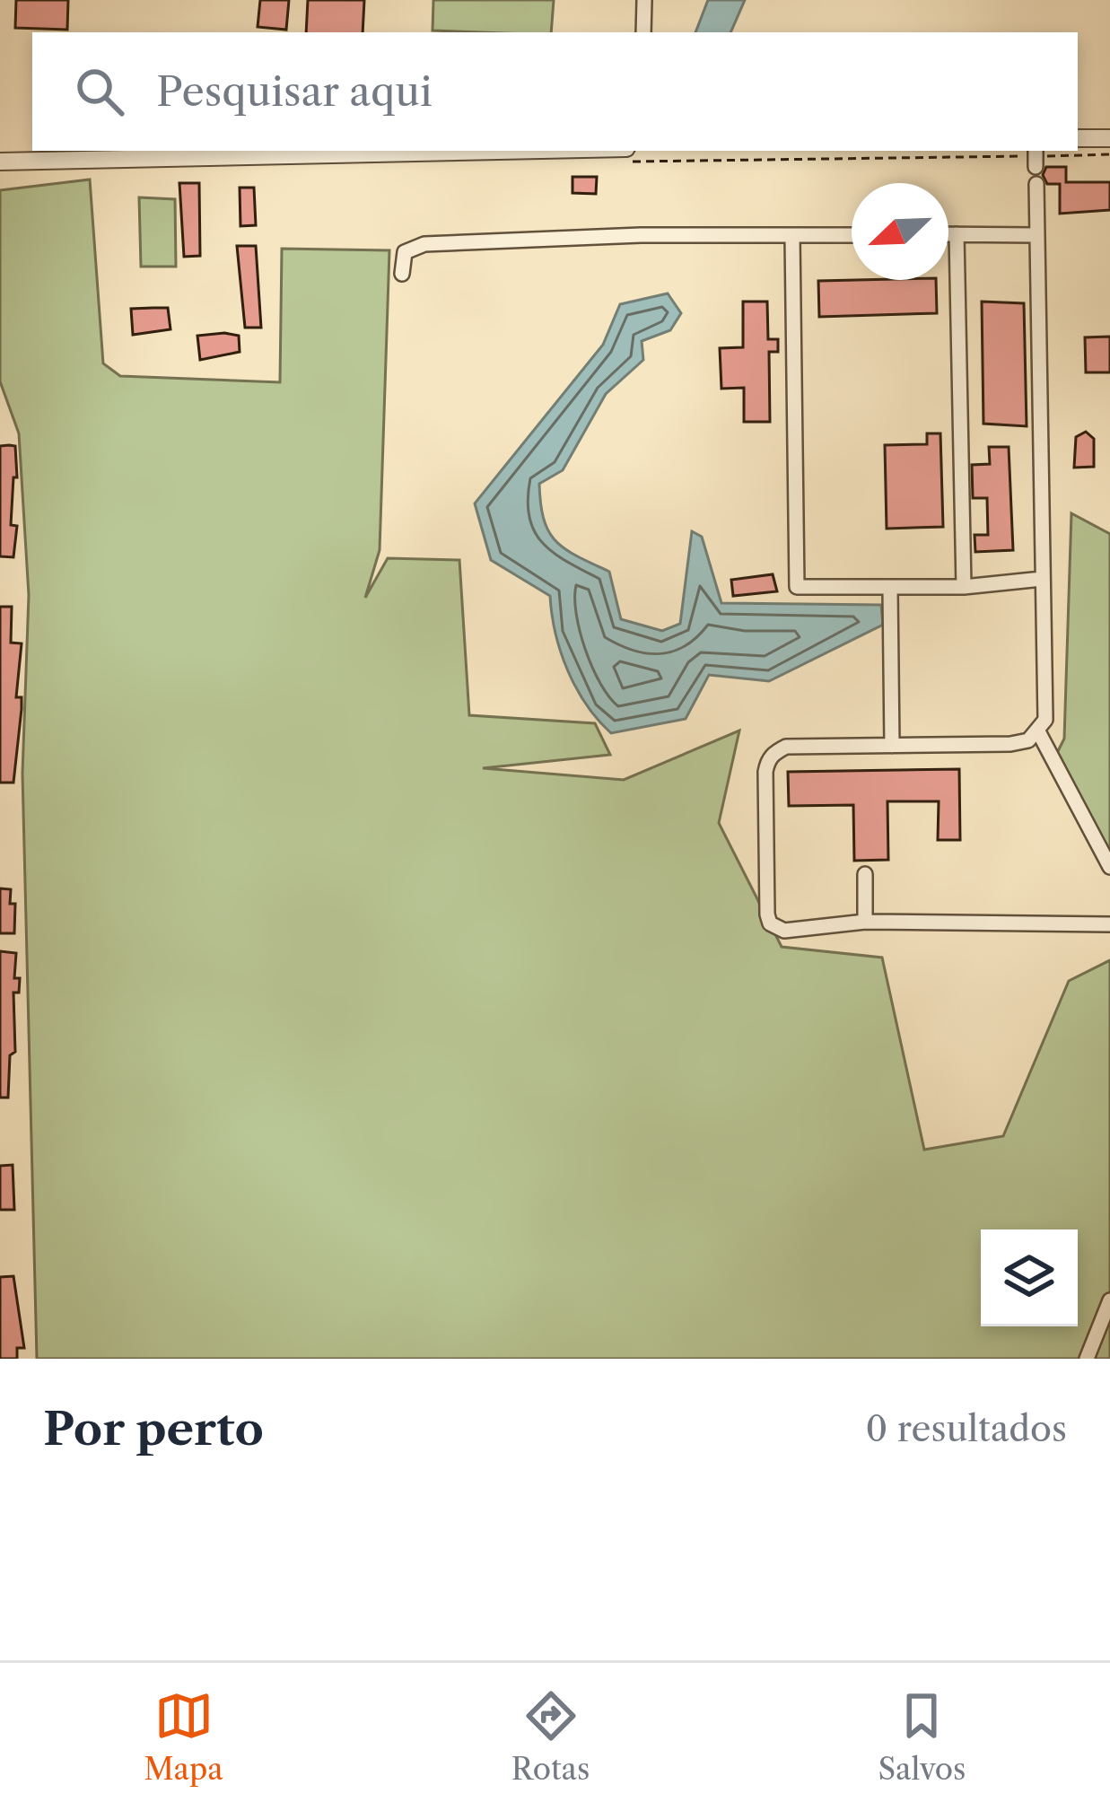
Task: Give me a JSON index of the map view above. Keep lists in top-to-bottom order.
{
  "north": "bottom left",
  "page": {
    "search": "Pesquisar aqui",
    "heading": ["Por perto", "0 resultados"],
    "nav": ["Mapa", "Rotas", "Salvos"]
  }
}
